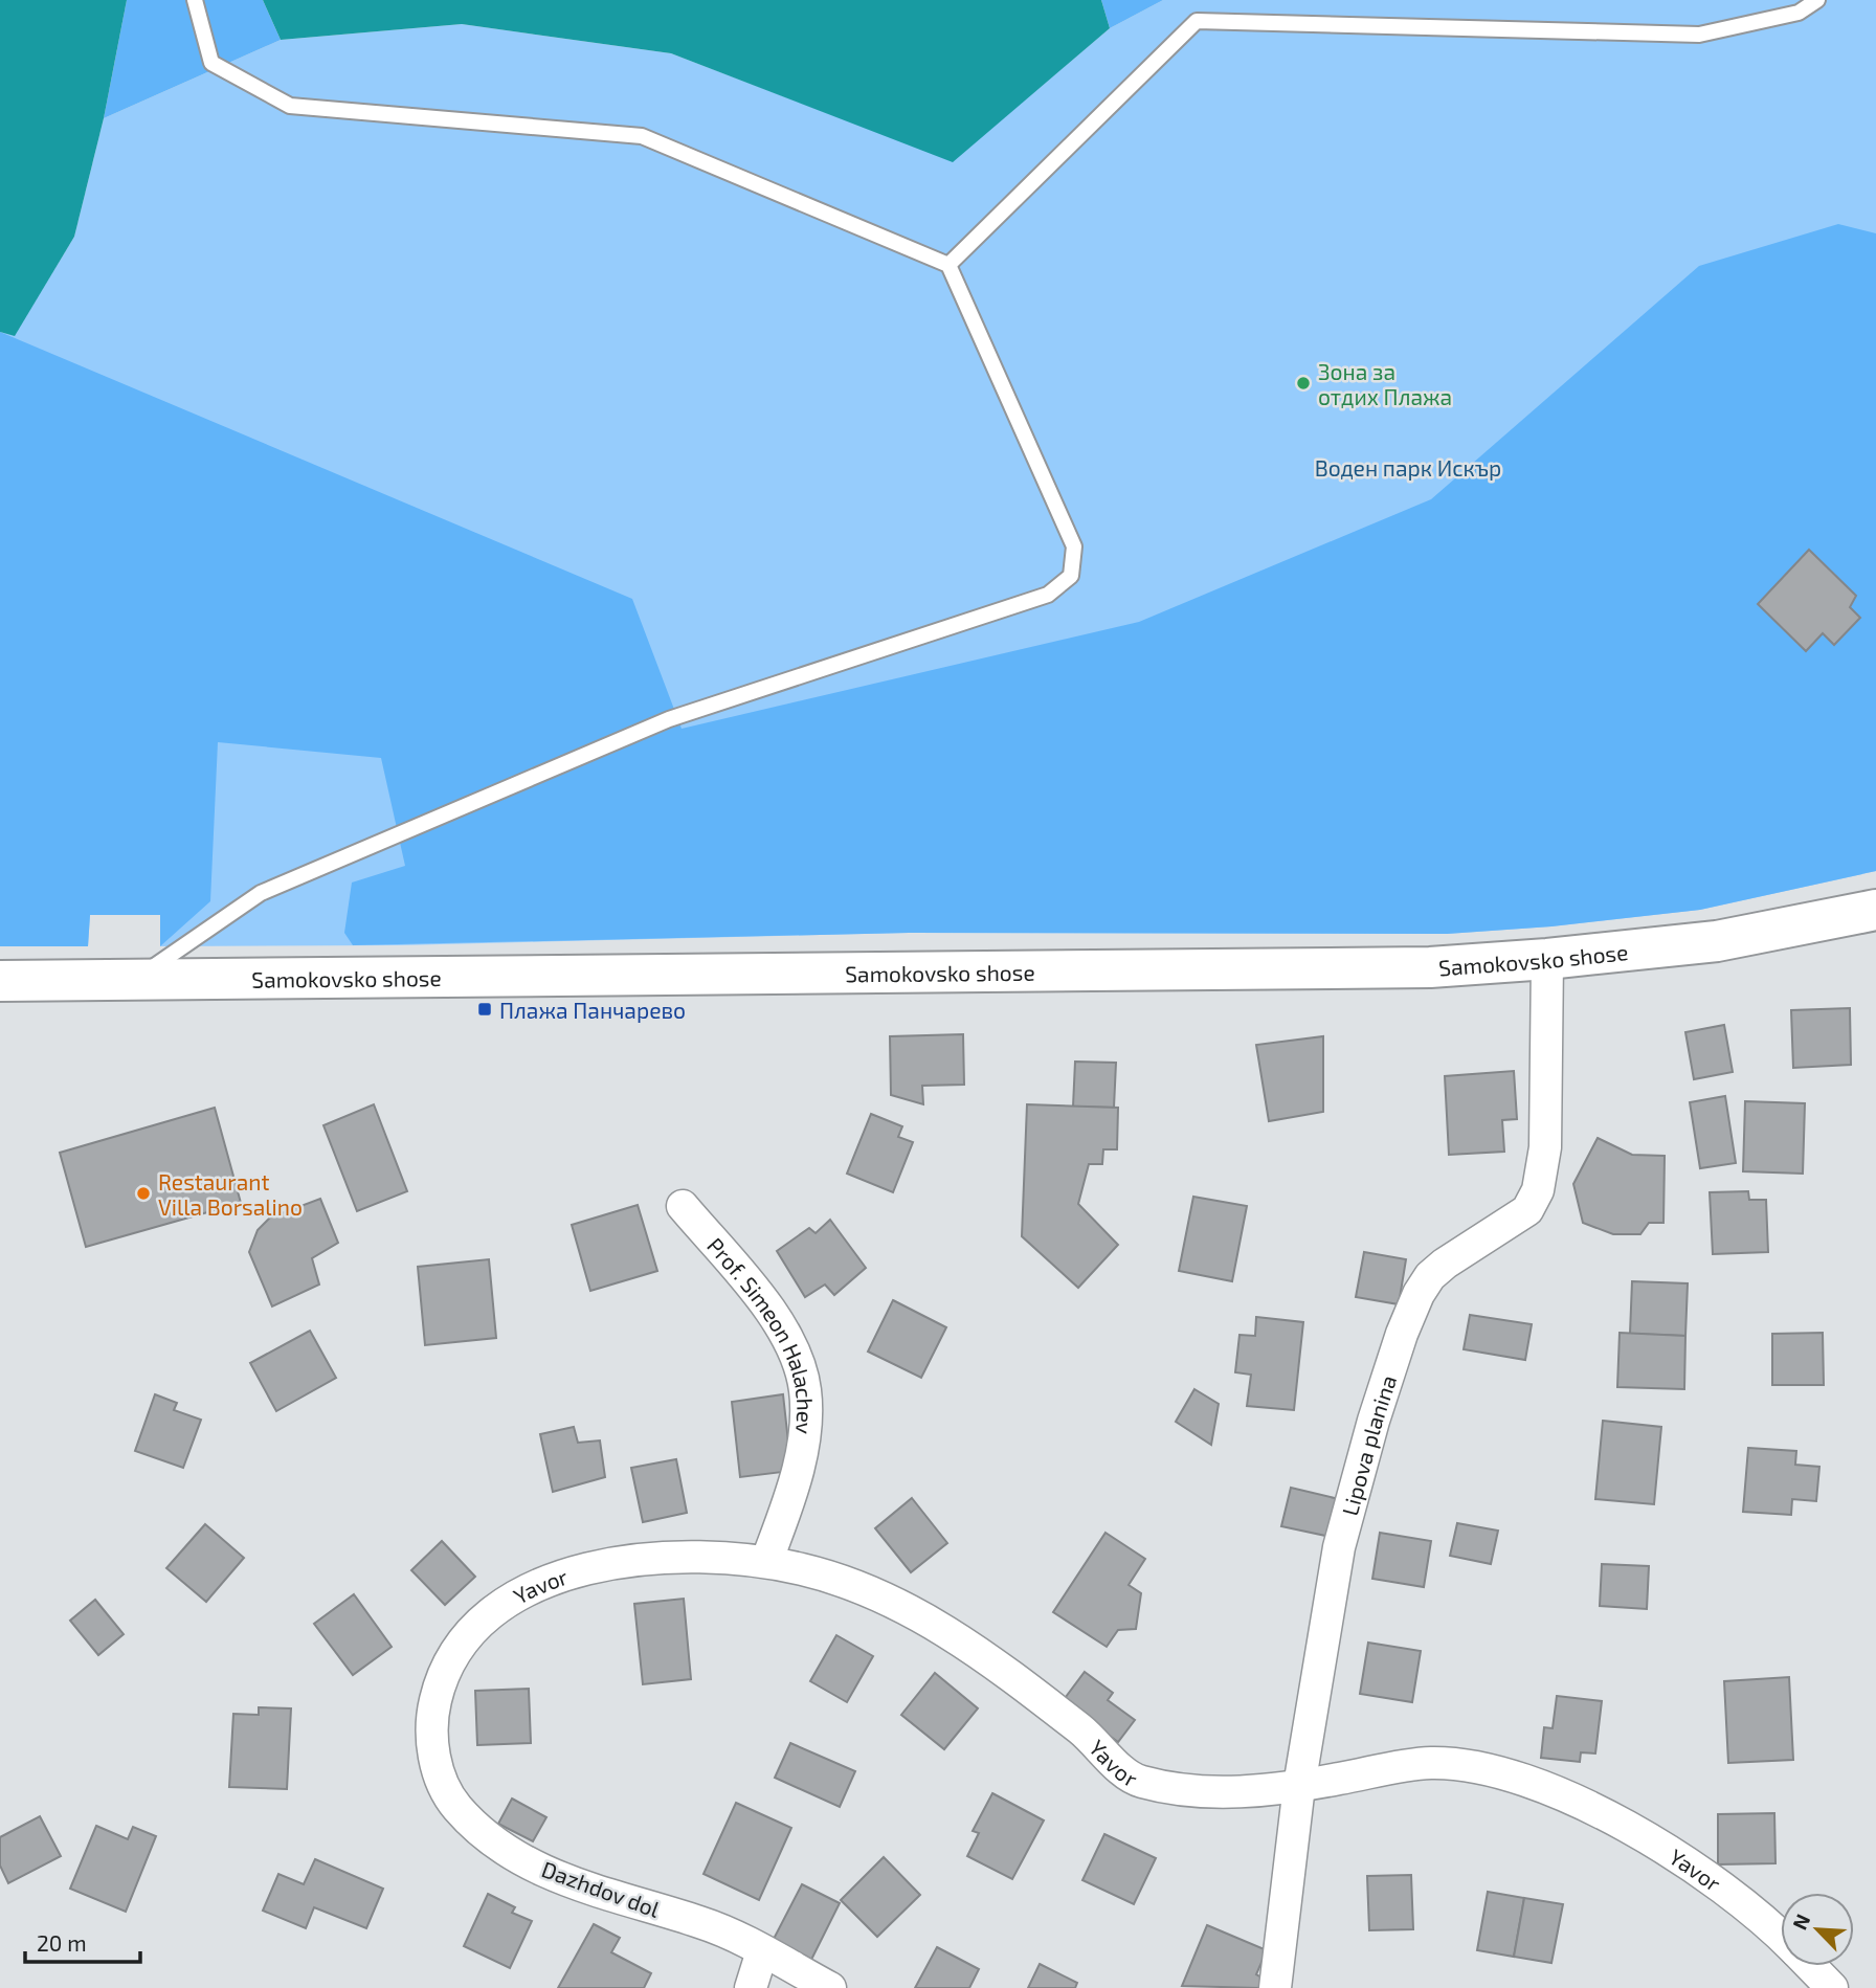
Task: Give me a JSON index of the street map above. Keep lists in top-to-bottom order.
{
  "streets": {
    "main road": ["Samokovsko shose"],
    "street": [
      "Prof. Simeon Halachev",
      "Lipova planina",
      "Yavor",
      "Dazhdov dol"
    ]
  },
  "crossings": [
    ["Samokovsko shose", "Lipova planina"],
    ["Prof. Simeon Halachev", "Yavor"],
    ["Lipova planina", "Yavor"],
    ["Yavor", "Dazhdov dol"]
  ],
  "parks": ["Воден парк Искър"],
  "places": {
    "other": ["Зона за отдих Плажа", "Restaurant Villa Borsalino"],
    "transit": ["Плажа Панчарево"]
  },
  "scale_bar": "20 m",
  "north": "top left"
}
